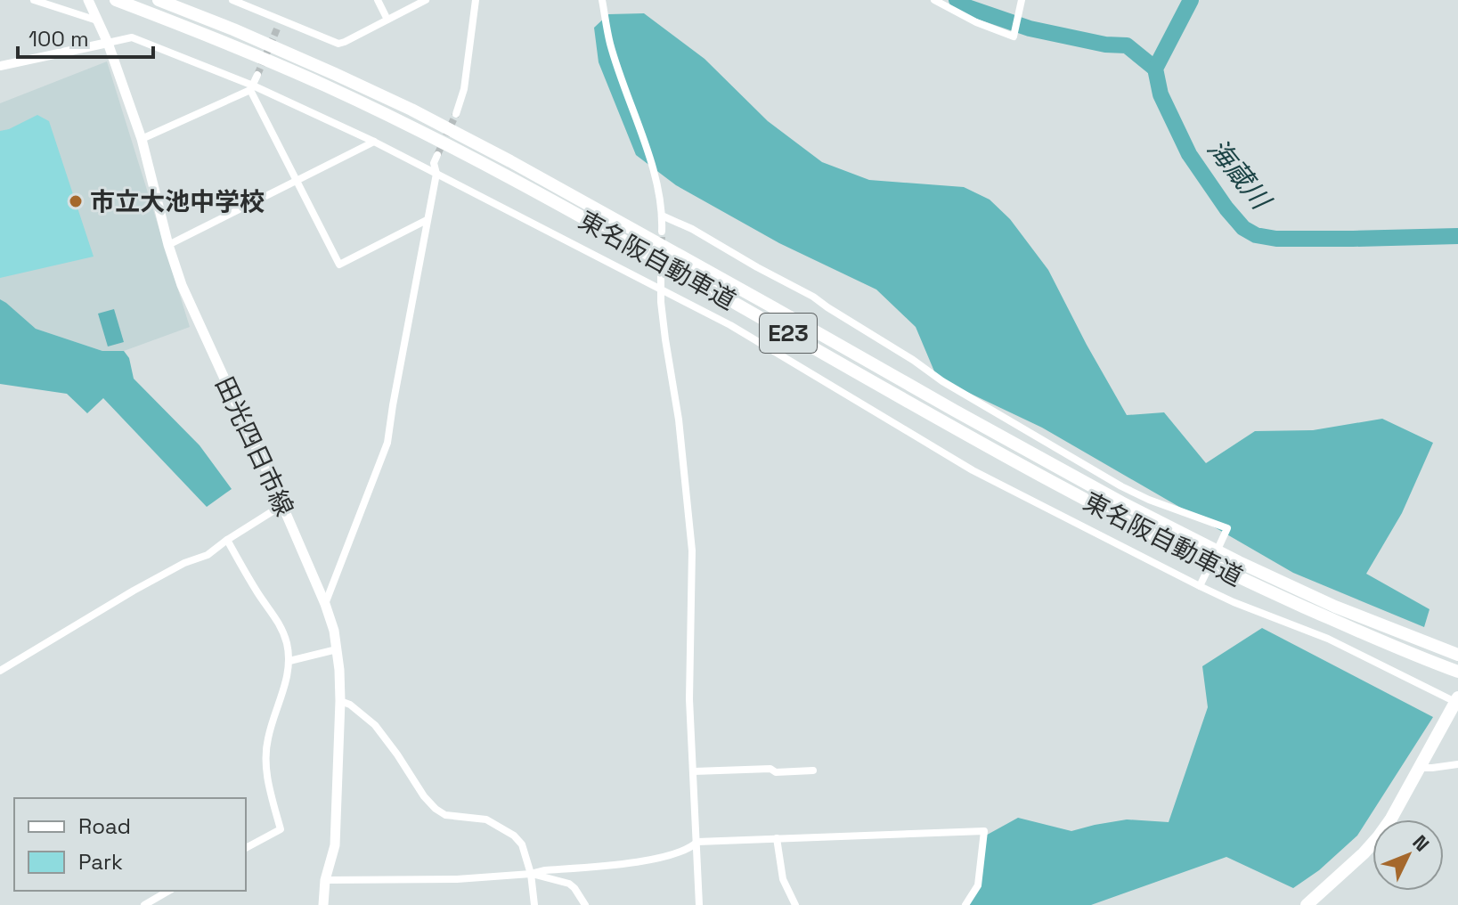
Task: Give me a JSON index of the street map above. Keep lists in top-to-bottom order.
{
  "streets": {
    "highway": ["東名阪自動車道", "E23"],
    "main road": ["田光四日市線"]
  },
  "water": ["海蔵川"],
  "places": ["市立大池中学校"],
  "legend": ["Road", "Park"],
  "scale_bar": "100 m",
  "north": "top right"
}
